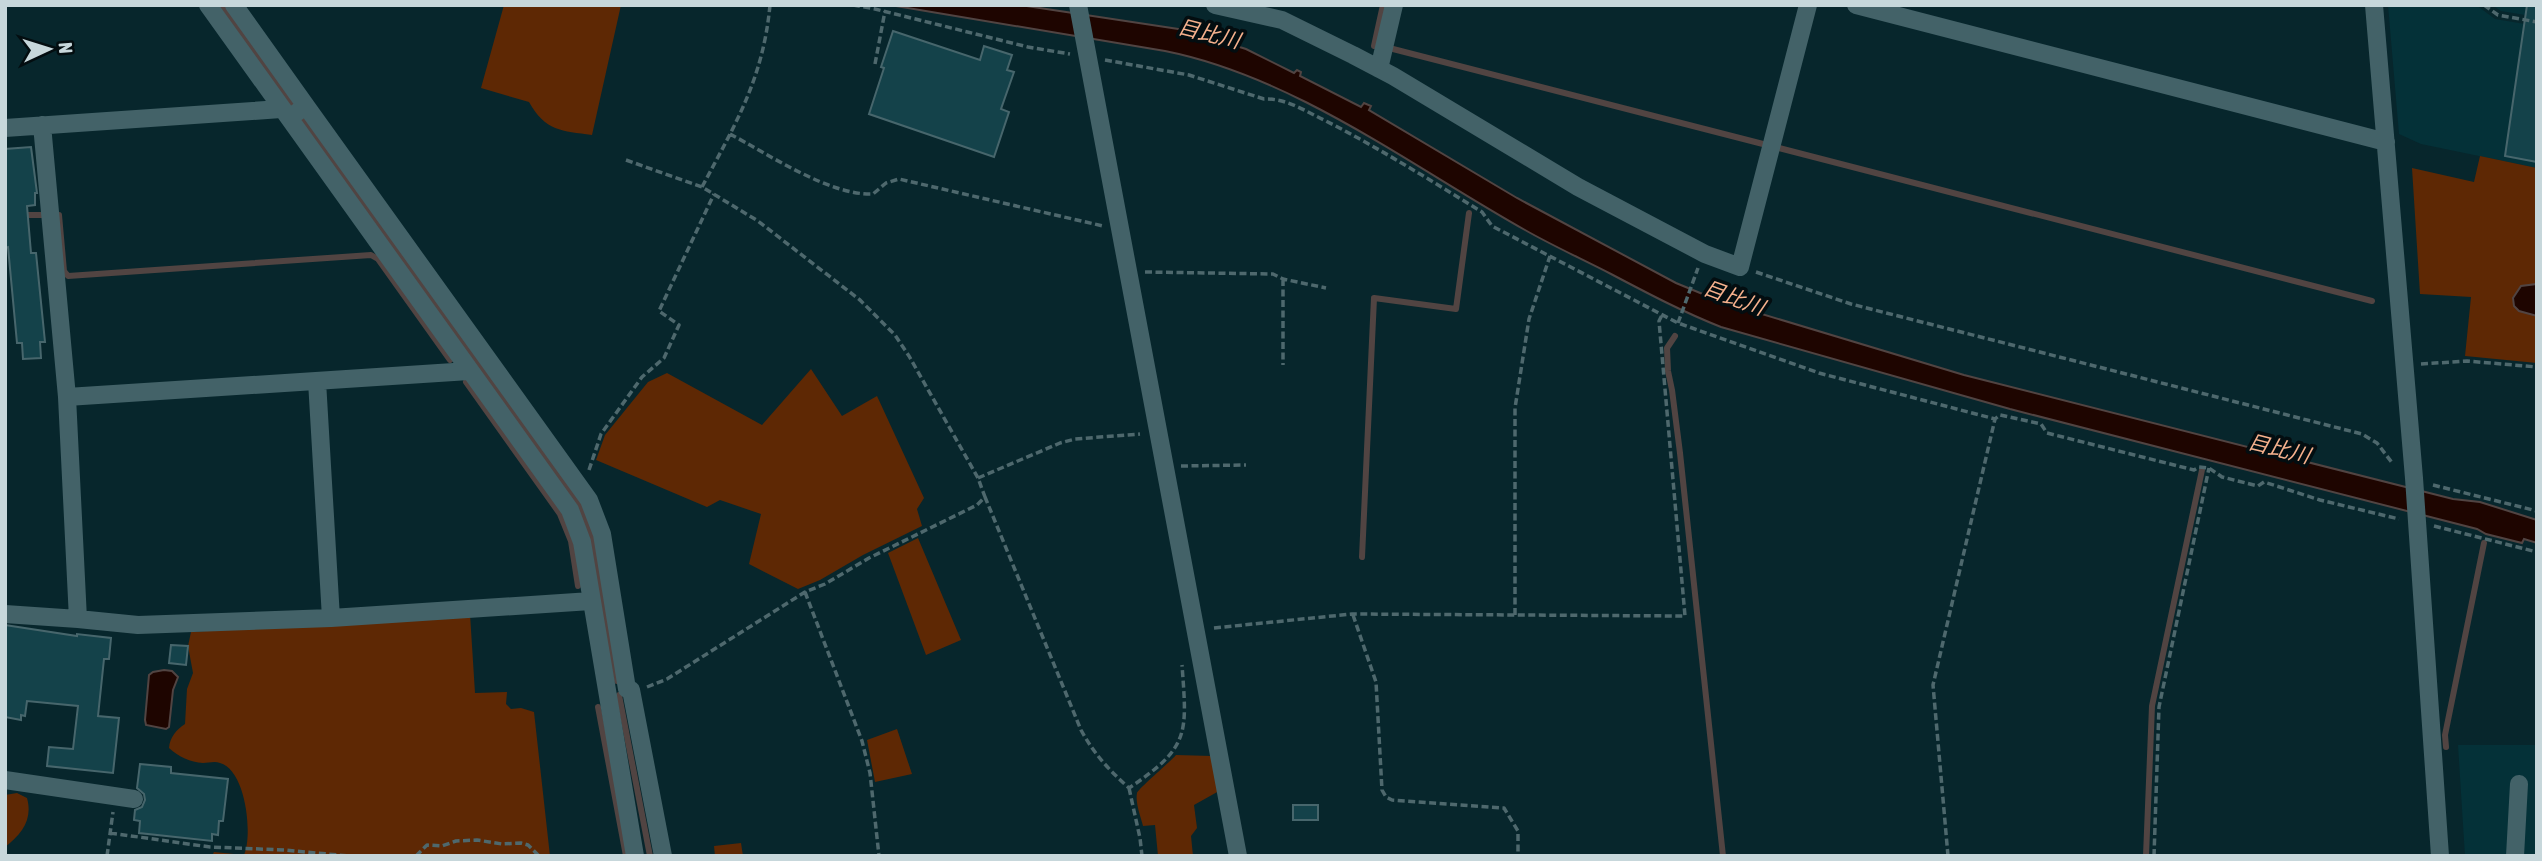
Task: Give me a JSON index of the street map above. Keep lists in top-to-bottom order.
{
  "water": ["目比川"],
  "north": "right"
}
